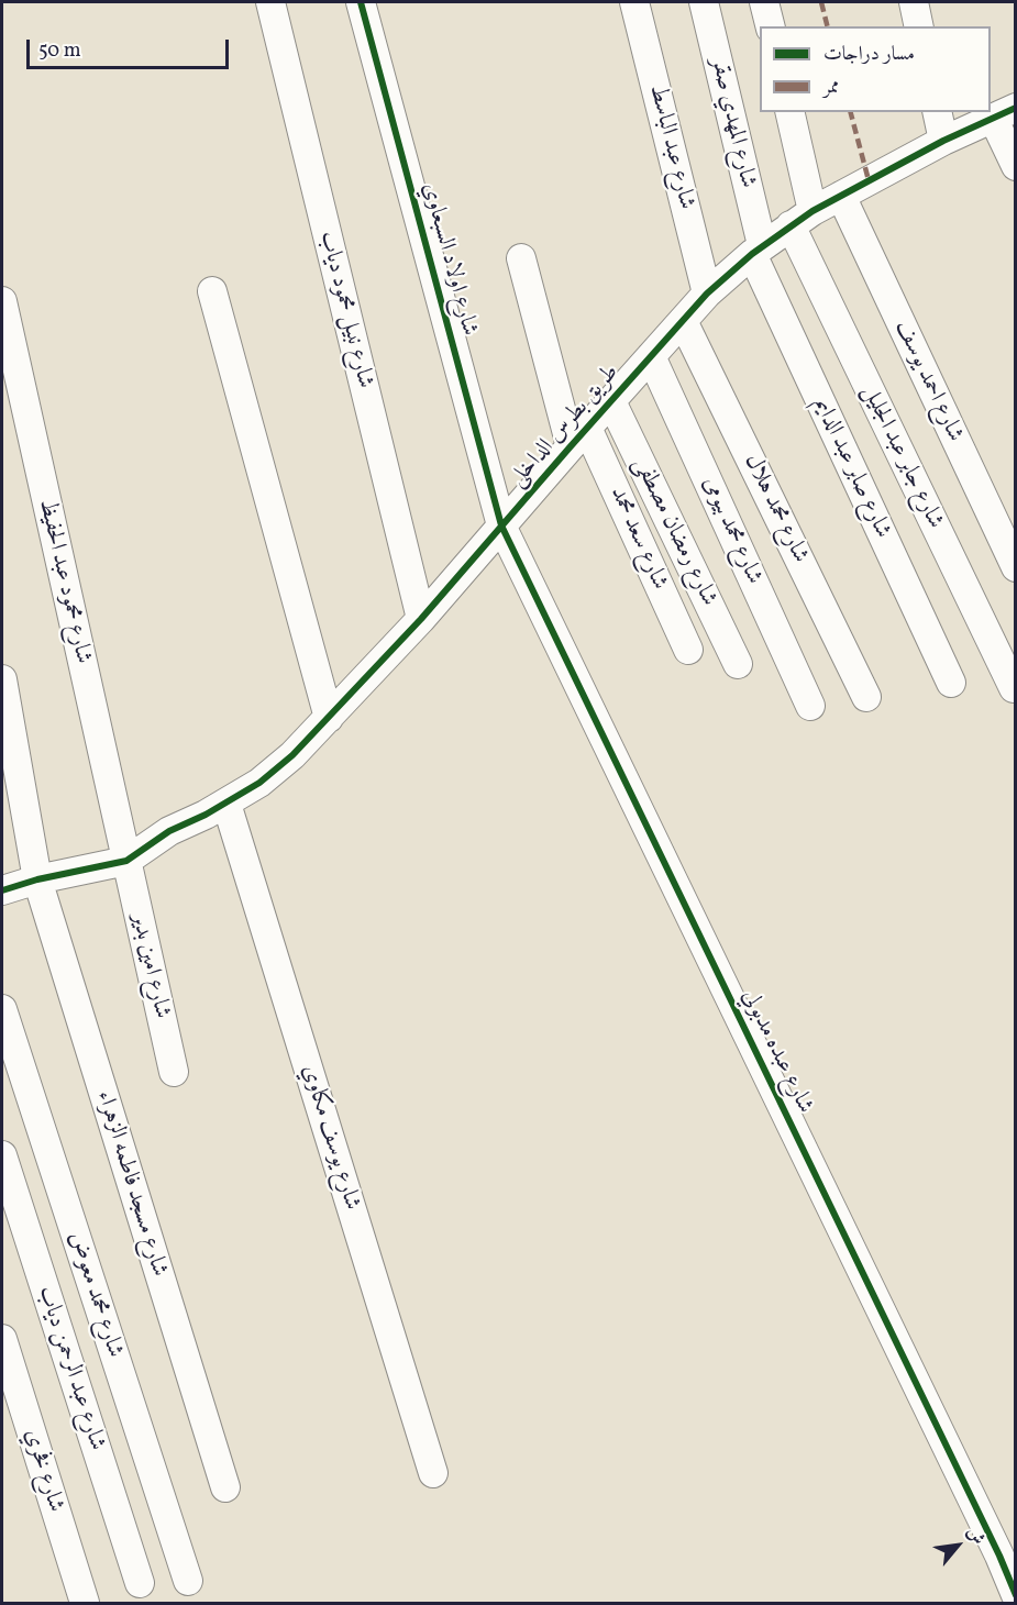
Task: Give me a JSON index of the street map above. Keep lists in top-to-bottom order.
{
  "streets": {
    "street": [
      "شارع المهدي صقر",
      "شارع عبد الباسط",
      "شارع اولاد السبعاوي",
      "شارع نبيل محمود دياب",
      "شارع احمد يوسف",
      "طريق بطرس الداخلى",
      "شارع جابر عبد الجليل",
      "شارع صابر عبد الدايم",
      "شارع محمد هلال",
      "شارع محمد بيومى",
      "شارع رمضان مصطفى",
      "شارع سعد محمد",
      "شارع محمود عبد الحفيظ",
      "شارع امين بدير",
      "شارع عبده مدبولي",
      "شارع يوسف مكاوي",
      "شارع مسجد فاطمه الزهراء",
      "شارع محمد معوض",
      "شارع عبد الرحمن دياب",
      "شارع فخري"
    ]
  },
  "crossings": [
    ["شارع المهدي صقر", "طريق بطرس الداخلى"],
    ["شارع المهدي صقر", "شارع صابر عبد الدايم"],
    ["شارع عبد الباسط", "طريق بطرس الداخلى"],
    ["شارع اولاد السبعاوي", "طريق بطرس الداخلى"],
    ["شارع اولاد السبعاوي", "شارع عبده مدبولي"],
    ["شارع نبيل محمود دياب", "طريق بطرس الداخلى"],
    ["شارع احمد يوسف", "طريق بطرس الداخلى"],
    ["طريق بطرس الداخلى", "شارع جابر عبد الجليل"],
    ["طريق بطرس الداخلى", "شارع صابر عبد الدايم"],
    ["طريق بطرس الداخلى", "شارع محمد هلال"],
    ["طريق بطرس الداخلى", "شارع محمد بيومى"],
    ["طريق بطرس الداخلى", "شارع رمضان مصطفى"],
    ["طريق بطرس الداخلى", "شارع سعد محمد"],
    ["طريق بطرس الداخلى", "شارع محمود عبد الحفيظ"],
    ["طريق بطرس الداخلى", "شارع امين بدير"],
    ["طريق بطرس الداخلى", "شارع عبده مدبولي"],
    ["طريق بطرس الداخلى", "شارع يوسف مكاوي"],
    ["طريق بطرس الداخلى", "شارع مسجد فاطمه الزهراء"],
    ["شارع محمود عبد الحفيظ", "شارع امين بدير"]
  ],
  "legend": ["مسار دراجات", "ممر"],
  "scale_bar": "50 m",
  "north": "top right"
}
